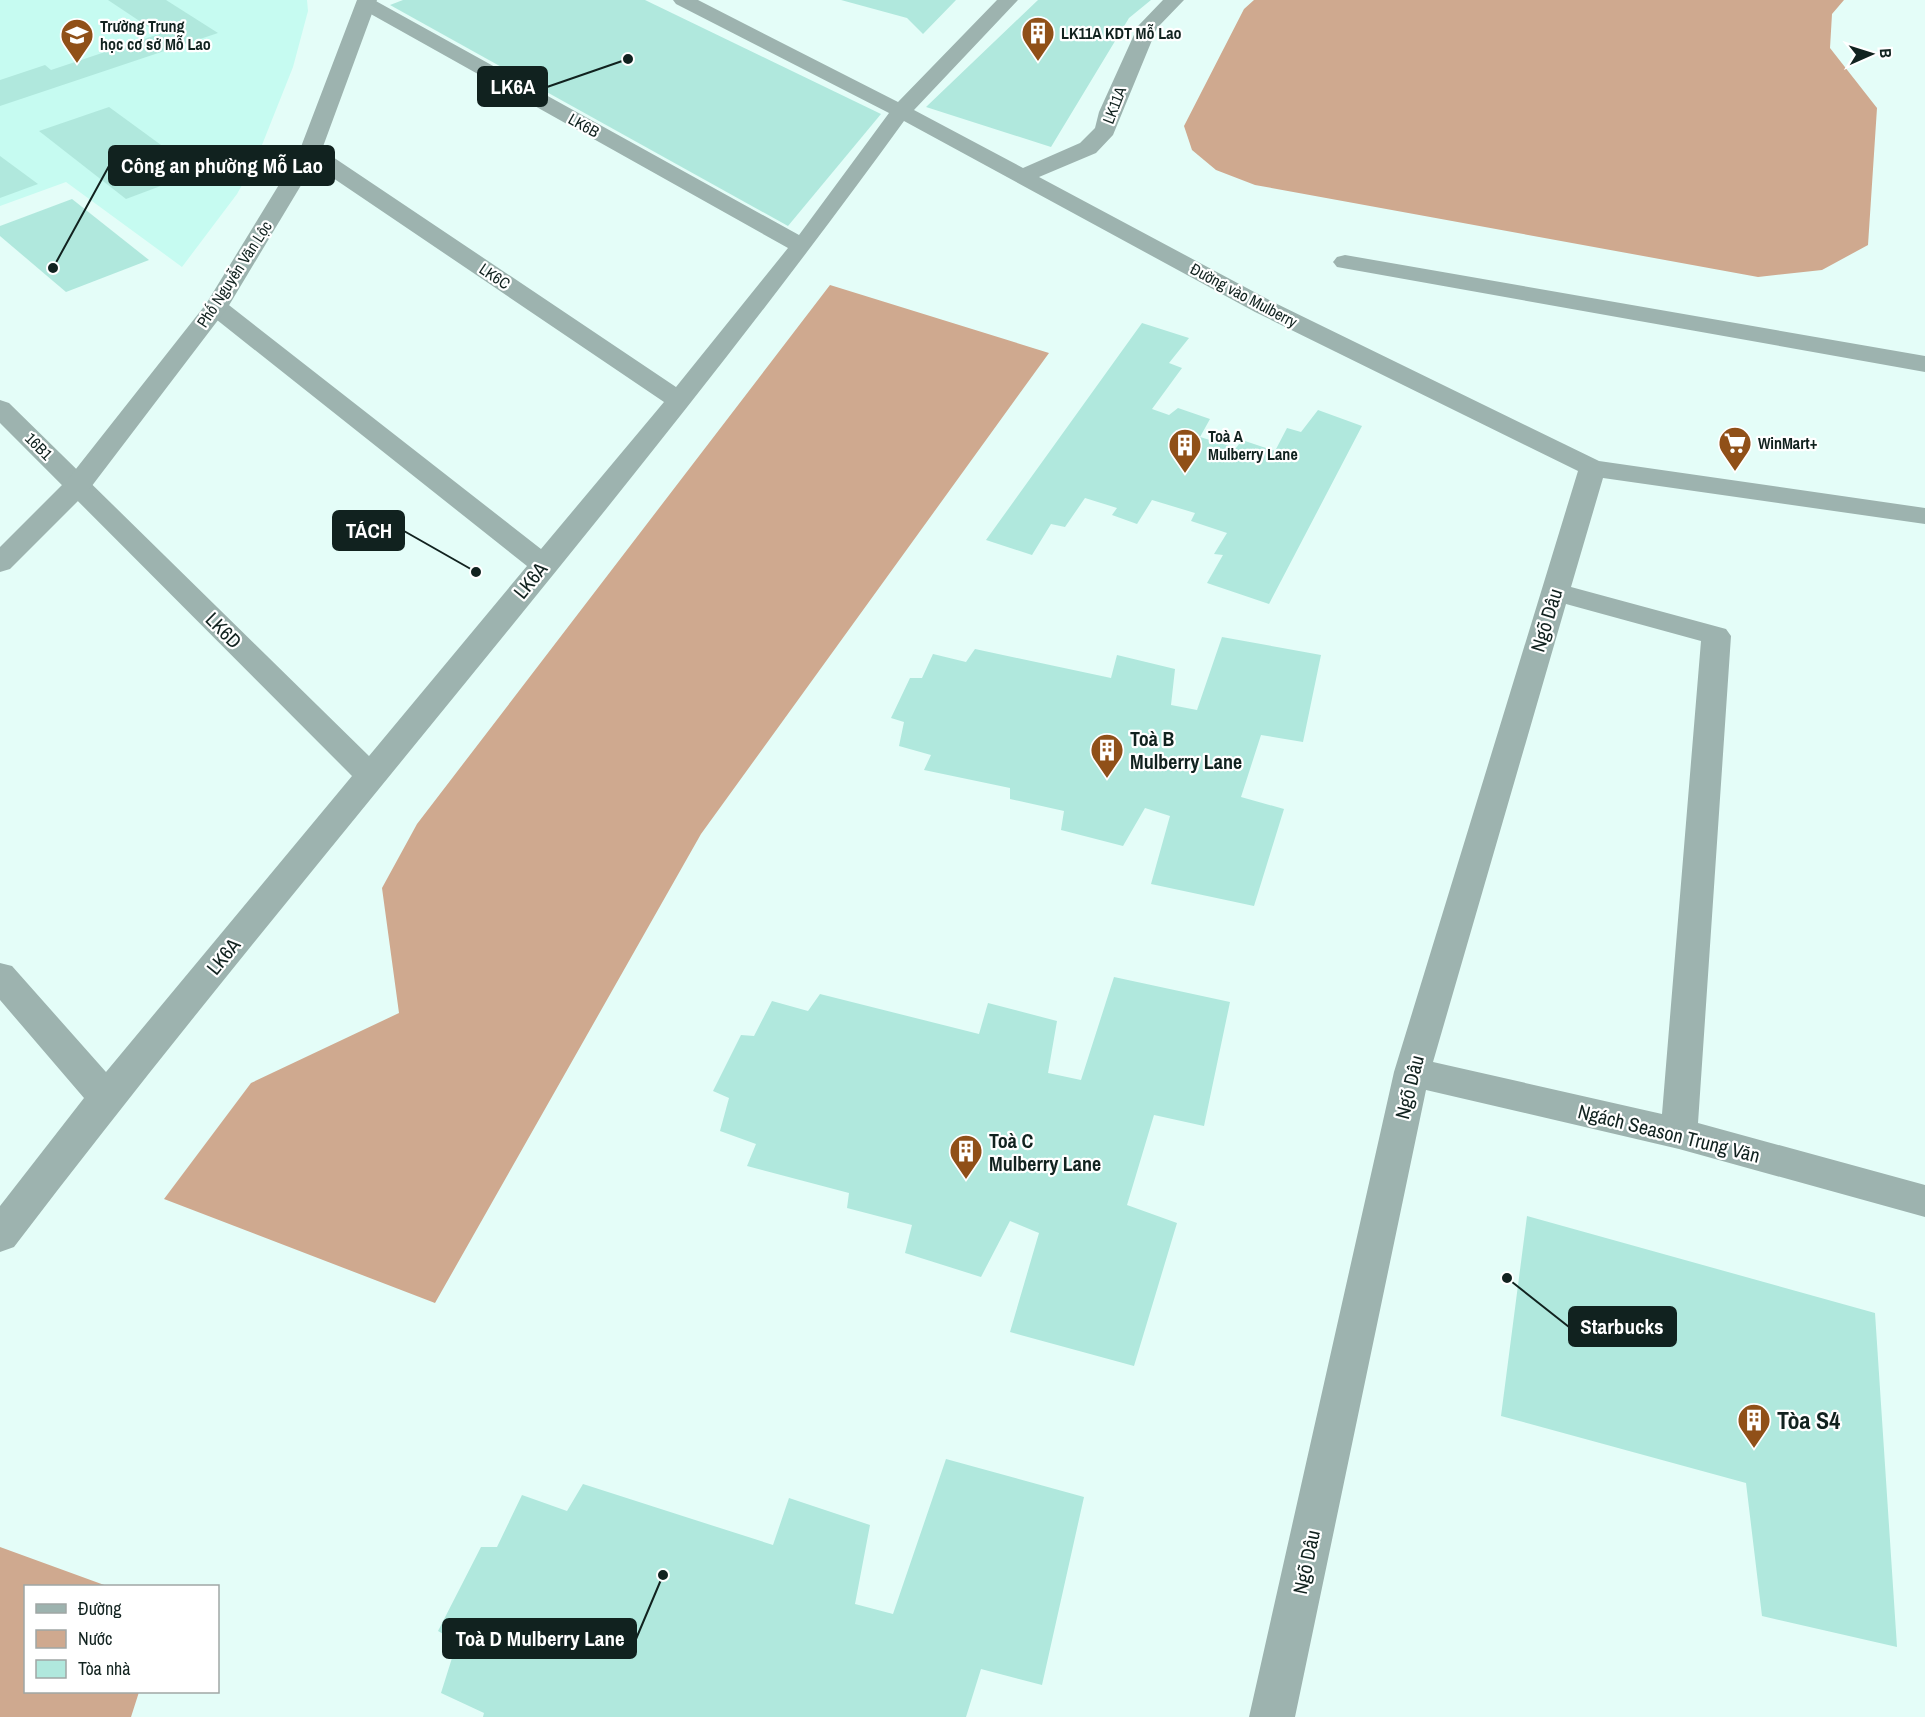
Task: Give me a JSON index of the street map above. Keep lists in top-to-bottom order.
{
  "streets": {
    "street": [
      "LK11A",
      "LK6B",
      "Phố Nguyễn Văn Lộc",
      "LK6C",
      "Đường vào Mulberry",
      "16B1",
      "LK6A",
      "Ngõ Dâu",
      "LK6D",
      "Ngách Season Trung Văn"
    ]
  },
  "crossings": [
    ["LK11A", "Đường vào Mulberry"],
    ["LK6B", "Phố Nguyễn Văn Lộc"],
    ["LK6B", "LK6A"],
    ["Phố Nguyễn Văn Lộc", "LK6C"],
    ["Phố Nguyễn Văn Lộc", "16B1"],
    ["Phố Nguyễn Văn Lộc", "LK6D"],
    ["LK6C", "LK6A"],
    ["Đường vào Mulberry", "LK6A"],
    ["Đường vào Mulberry", "Ngõ Dâu"],
    ["16B1", "LK6D"],
    ["LK6A", "LK6D"],
    ["Ngõ Dâu", "Ngách Season Trung Văn"]
  ],
  "places": {
    "other": [
      "LK6A",
      "Công an phường Mỗ Lao",
      "TÁCH",
      "Starbucks",
      "Toà D Mulberry Lane"
    ],
    "building": [
      "LK11A KDT Mỗ Lao",
      "Toà A Mulberry Lane",
      "Toà B Mulberry Lane",
      "Toà C Mulberry Lane",
      "Tòa S4"
    ],
    "school or university": ["Trường Trung học cơ sở Mỗ Lao"],
    "supermarket": ["WinMart+"]
  },
  "legend": ["Đường", "Nước", "Tòa nhà"],
  "north": "right"
}
